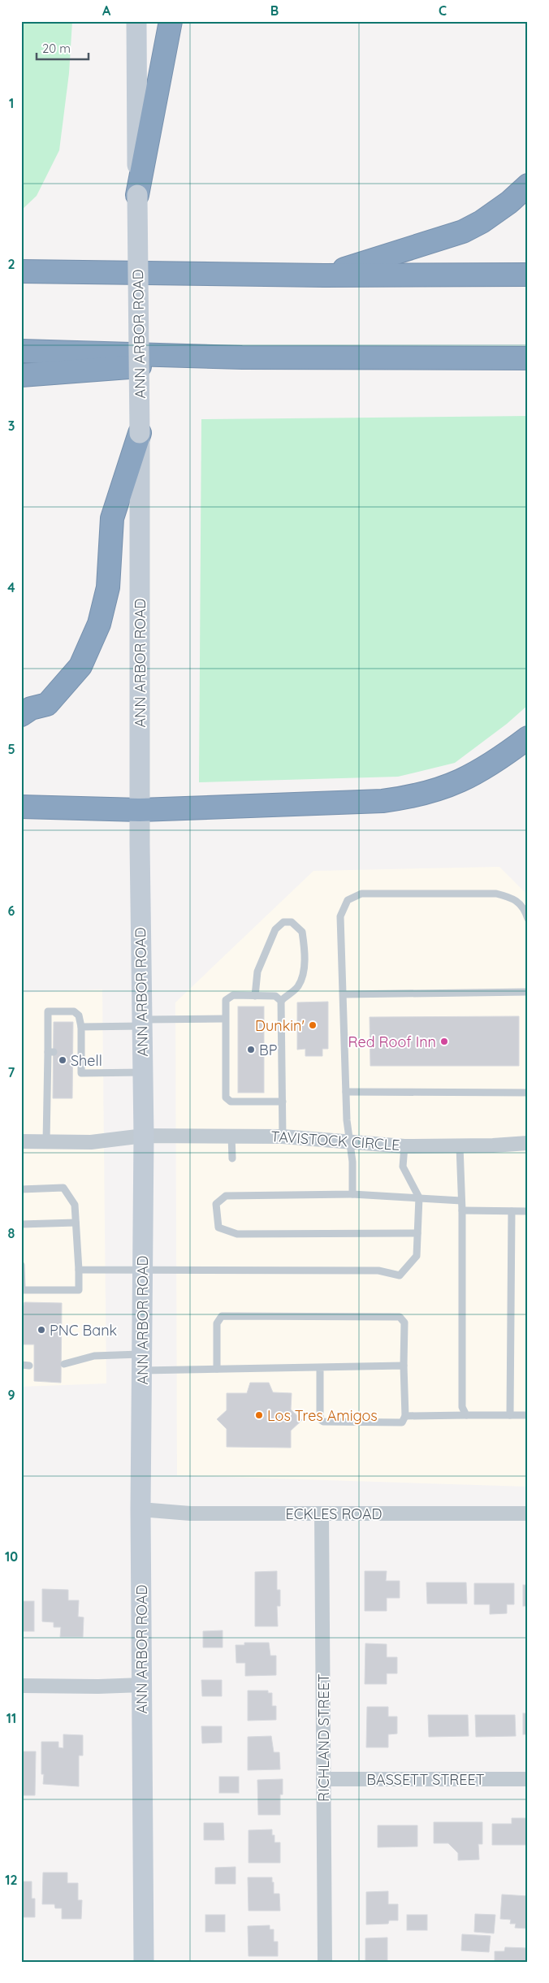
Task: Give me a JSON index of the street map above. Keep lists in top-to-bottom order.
{
  "streets": {
    "main road": ["ANN ARBOR ROAD"],
    "street": [
      "TAVISTOCK CIRCLE",
      "ECKLES ROAD",
      "RICHLAND STREET",
      "BASSETT STREET"
    ]
  },
  "crossings": [
    ["ANN ARBOR ROAD", "TAVISTOCK CIRCLE"],
    ["ANN ARBOR ROAD", "ECKLES ROAD"],
    ["ECKLES ROAD", "RICHLAND STREET"],
    ["RICHLAND STREET", "BASSETT STREET"]
  ],
  "places": [
    "Dunkin'",
    "Red Roof Inn",
    "BP",
    "Shell",
    "PNC Bank",
    "Los Tres Amigos"
  ],
  "scale_bar": "20 m",
  "grid": {
    "columns": ["A", "B", "C"],
    "rows": [
      "1",
      "2",
      "3",
      "4",
      "5",
      "6",
      "7",
      "8",
      "9",
      "10",
      "11",
      "12"
    ]
  }
}
